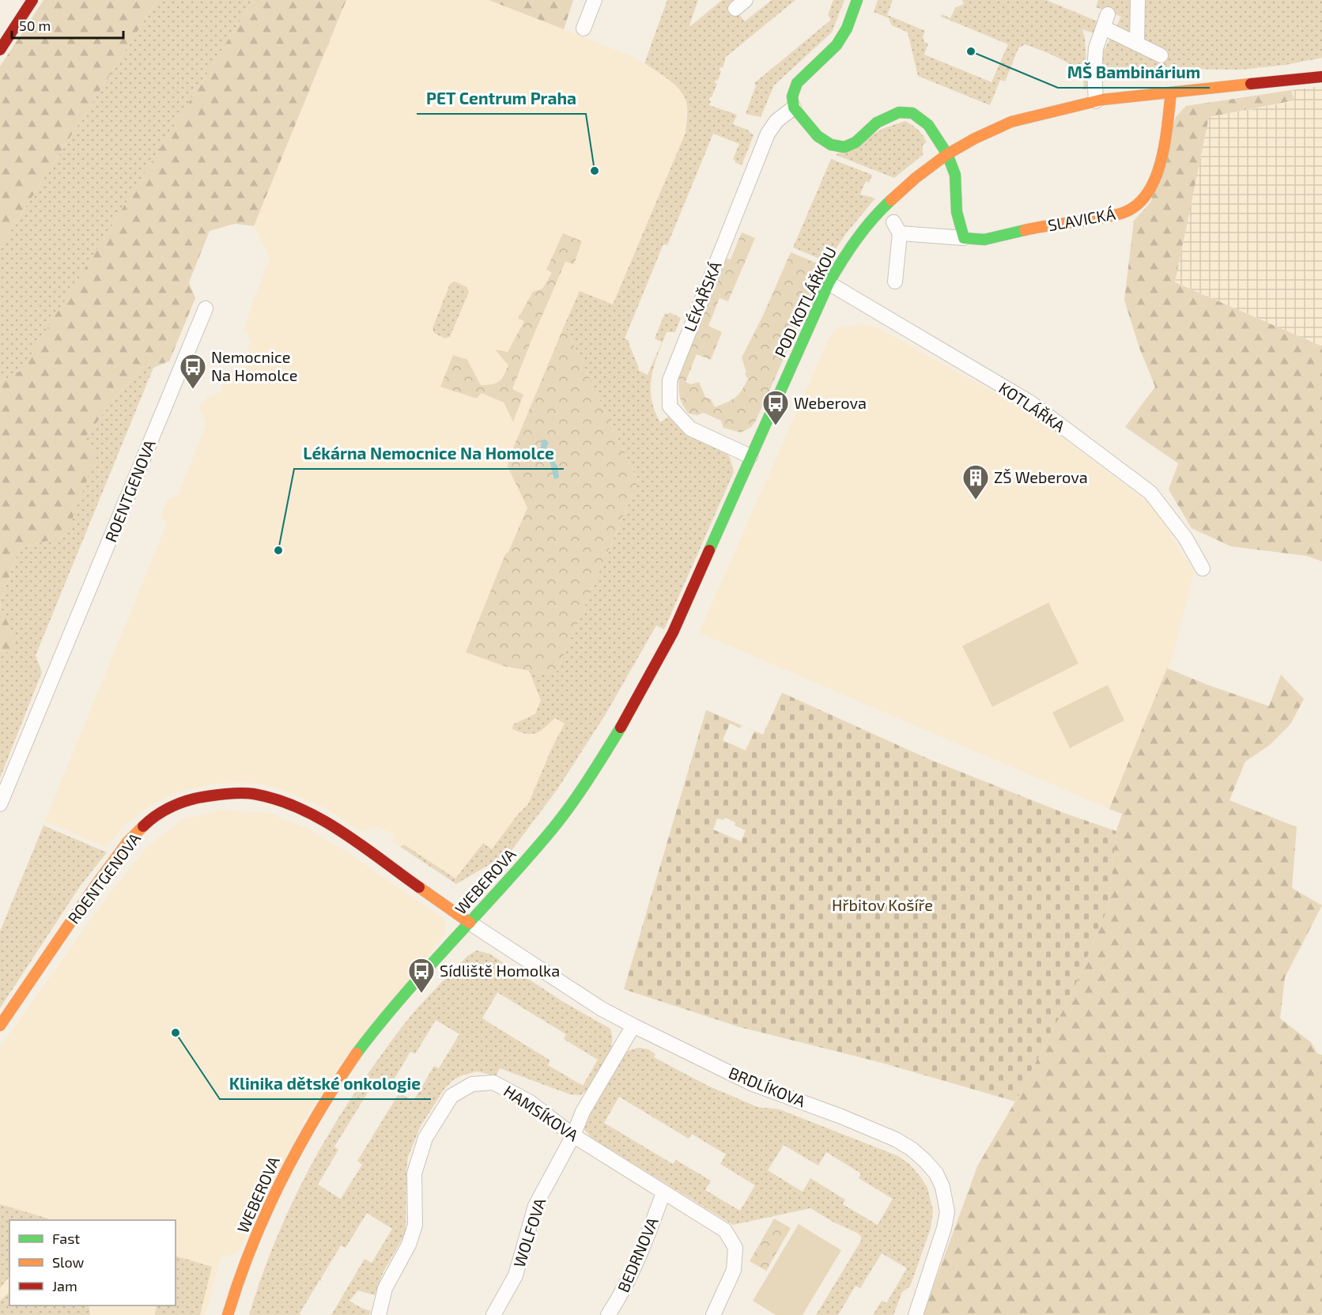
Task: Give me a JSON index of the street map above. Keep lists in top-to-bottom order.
{
  "streets": {
    "street": [
      "SLAVICKÁ",
      "LÉKAŘSKÁ",
      "POD KOTLÁŘKOU",
      "KOTLÁŘKA",
      "ROENTGENOVA",
      "WEBEROVA",
      "BRDLÍKOVA",
      "HAMSÍKOVA",
      "WOLFOVA",
      "BEDRNOVA"
    ]
  },
  "crossings": [
    ["SLAVICKÁ", "POD KOTLÁŘKOU"],
    ["LÉKAŘSKÁ", "POD KOTLÁŘKOU"],
    ["LÉKAŘSKÁ", "WEBEROVA"],
    ["POD KOTLÁŘKOU", "KOTLÁŘKA"],
    ["POD KOTLÁŘKOU", "WEBEROVA"],
    ["ROENTGENOVA", "WEBEROVA"],
    ["ROENTGENOVA", "BRDLÍKOVA"],
    ["WEBEROVA", "BRDLÍKOVA"],
    ["BRDLÍKOVA", "WOLFOVA"],
    ["HAMSÍKOVA", "WOLFOVA"],
    ["HAMSÍKOVA", "BEDRNOVA"]
  ],
  "parks": ["Hřbitov Košíře"],
  "places": {
    "other": [
      "MŠ Bambinárium",
      "PET Centrum Praha",
      "Lékárna Nemocnice Na Homolce",
      "Klinika dětské onkologie"
    ],
    "bus stop": ["Nemocnice Na Homolce", "Weberova", "Sídliště Homolka"],
    "building": ["ZŠ Weberova"]
  },
  "legend": ["Fast", "Slow", "Jam"],
  "scale_bar": "50 m"
}
